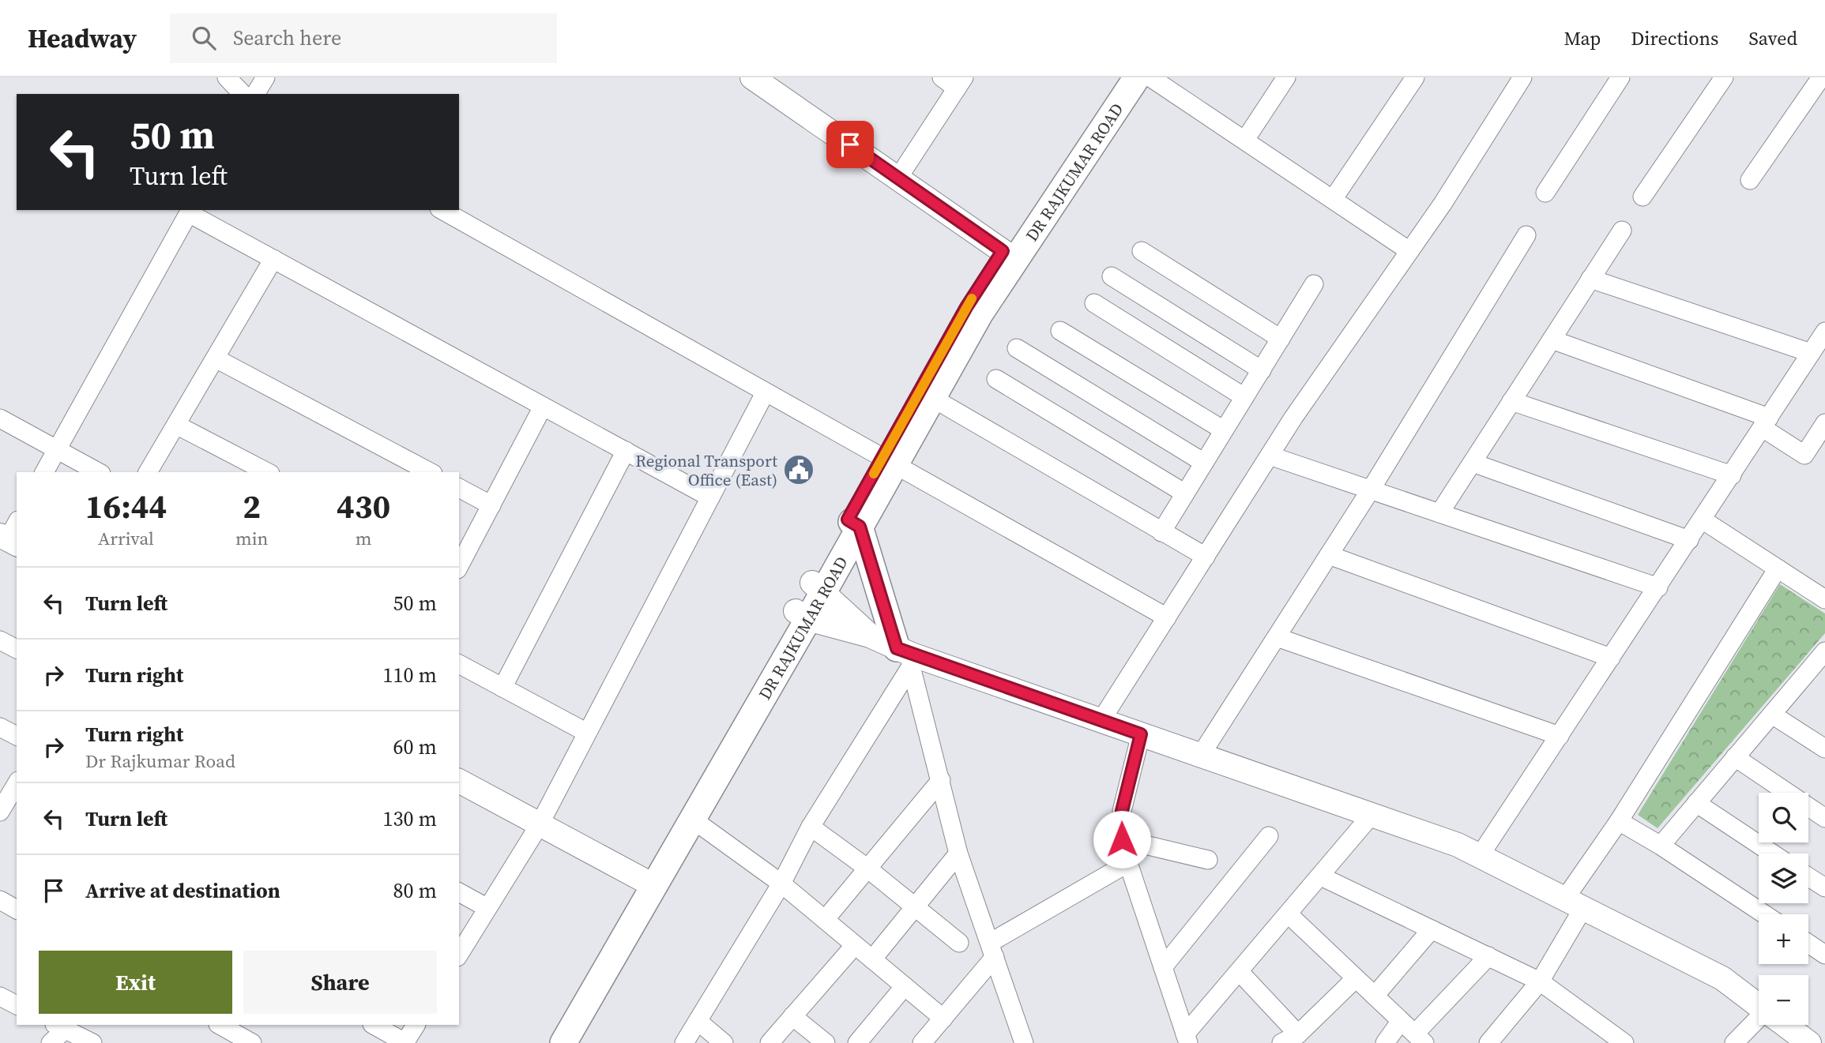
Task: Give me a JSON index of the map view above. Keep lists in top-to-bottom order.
{
  "streets": {
    "main road": ["DR RAJKUMAR ROAD"]
  },
  "places": {
    "public building": ["Regional Transport Office (East)"]
  },
  "page": {
    "header": "Headway",
    "search": "Search here",
    "nav": ["Map", "Directions", "Saved"],
    "turn": ["50 m", "Turn left"],
    "eta": [
      "16:44",
      "Arrival",
      "2",
      "min",
      "430",
      "m"
    ],
    "list": [
      {
        "name": "Turn left",
        "value": "50 m"
      },
      {
        "name": "Turn right",
        "value": "110 m"
      },
      {
        "name": "Turn right",
        "note": "Dr Rajkumar Road",
        "value": "60 m"
      },
      {
        "name": "Turn left",
        "value": "130 m"
      },
      {
        "name": "Arrive at destination",
        "value": "80 m"
      }
    ],
    "map_buttons": ["+", "−"],
    "buttons": ["Exit", "Share"]
  }
}
